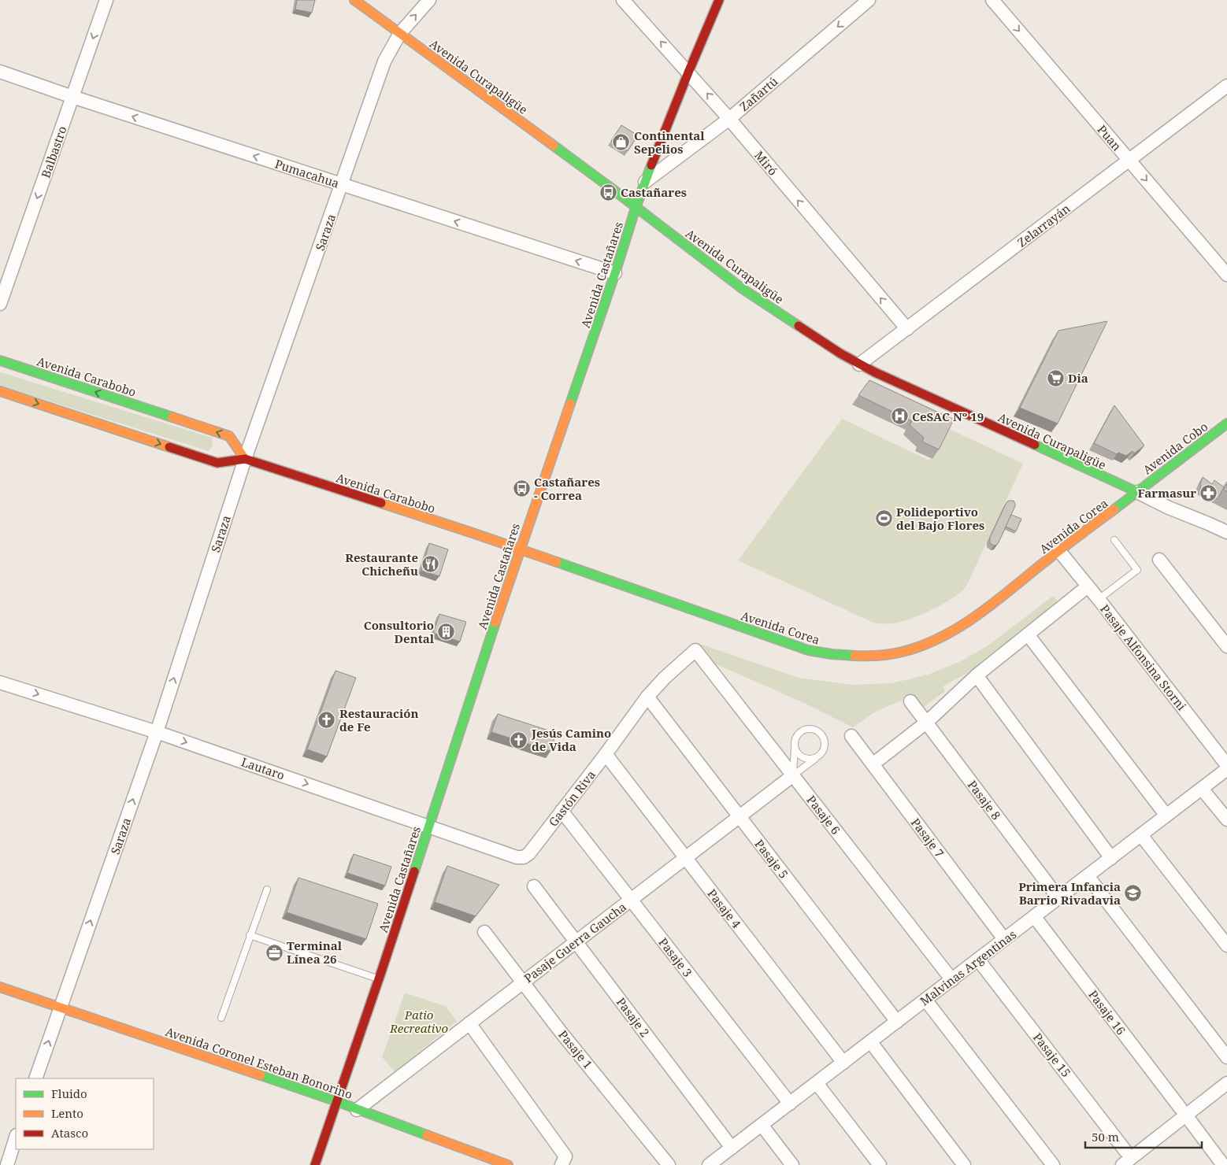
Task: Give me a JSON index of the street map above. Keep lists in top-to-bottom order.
{
  "streets": {
    "main road": [
      "Avenida Curapaligüe",
      "Avenida Castañares",
      "Avenida Carabobo",
      "Avenida Cobo",
      "Avenida Corea",
      "Avenida Coronel Esteban Bonorino"
    ],
    "street": [
      "Zañartú",
      "Puan",
      "Balbastro",
      "Miró",
      "Pumacahua",
      "Zelarrayán",
      "Saraza",
      "Pasaje Alfonsina Storni",
      "Lautaro",
      "Gastón Riva",
      "Pasaje 8",
      "Pasaje 6",
      "Pasaje 7",
      "Pasaje 5",
      "Pasaje 4",
      "Pasaje Guerra Gaucha",
      "Pasaje 3",
      "Malvinas Argentinas",
      "Pasaje 16",
      "Pasaje 2",
      "Pasaje 1",
      "Pasaje 15"
    ]
  },
  "crossings": [
    ["Avenida Curapaligüe", "Zelarrayán"],
    ["Avenida Curapaligüe", "Saraza"],
    ["Avenida Curapaligüe", "Avenida Castañares"],
    ["Avenida Curapaligüe", "Avenida Cobo"],
    ["Avenida Curapaligüe", "Avenida Corea"],
    ["Zañartú", "Miró"],
    ["Zañartú", "Avenida Castañares"],
    ["Puan", "Zelarrayán"],
    ["Balbastro", "Pumacahua"],
    ["Miró", "Zelarrayán"],
    ["Miró", "Avenida Castañares"],
    ["Pumacahua", "Saraza"],
    ["Pumacahua", "Avenida Castañares"],
    ["Saraza", "Avenida Carabobo"],
    ["Saraza", "Lautaro"],
    ["Saraza", "Avenida Coronel Esteban Bonorino"],
    ["Avenida Castañares", "Avenida Carabobo"],
    ["Avenida Castañares", "Avenida Corea"],
    ["Avenida Castañares", "Lautaro"],
    ["Avenida Castañares", "Avenida Coronel Esteban Bonorino"],
    ["Avenida Carabobo", "Avenida Corea"],
    ["Avenida Cobo", "Avenida Corea"],
    ["Avenida Corea", "Pasaje Alfonsina Storni"],
    ["Lautaro", "Gastón Riva"],
    ["Gastón Riva", "Pasaje 6"],
    ["Gastón Riva", "Pasaje 5"],
    ["Gastón Riva", "Pasaje 4"],
    ["Gastón Riva", "Pasaje 3"],
    ["Pasaje 8", "Malvinas Argentinas"],
    ["Pasaje 6", "Pasaje Guerra Gaucha"],
    ["Pasaje 6", "Malvinas Argentinas"],
    ["Pasaje 7", "Malvinas Argentinas"],
    ["Pasaje 5", "Pasaje Guerra Gaucha"],
    ["Pasaje 5", "Malvinas Argentinas"],
    ["Pasaje 4", "Pasaje Guerra Gaucha"],
    ["Pasaje 4", "Malvinas Argentinas"],
    ["Pasaje Guerra Gaucha", "Pasaje 3"],
    ["Pasaje Guerra Gaucha", "Pasaje 2"],
    ["Pasaje Guerra Gaucha", "Pasaje 1"],
    ["Pasaje Guerra Gaucha", "Avenida Coronel Esteban Bonorino"],
    ["Pasaje 3", "Malvinas Argentinas"],
    ["Malvinas Argentinas", "Pasaje 16"],
    ["Malvinas Argentinas", "Pasaje 2"],
    ["Malvinas Argentinas", "Pasaje 15"]
  ],
  "one_way": [
    "Zañartú",
    "Puan",
    "Balbastro",
    "Miró",
    "Pumacahua",
    "Saraza",
    "Lautaro"
  ],
  "parks": ["Patio Recreativo"],
  "places": {
    "shop": ["Continental Sepelios"],
    "bus stop": ["Castañares", "Castañares - Correa"],
    "supermarket": ["Dia"],
    "hospital": ["CeSAC Nº 19"],
    "pharmacy": ["Farmasur"],
    "sports": ["Polideportivo del Bajo Flores"],
    "restaurant": ["Restaurante Chicheñu"],
    "building": ["Consultorio Dental"],
    "church": ["Restauración de Fe", "Jesús Camino de Vida"],
    "school or university": ["Primera Infancia Barrio Rivadavia"],
    "office": ["Terminal Línea 26"]
  },
  "legend": ["Fluido", "Lento", "Atasco"],
  "scale_bar": "50 m"
}
